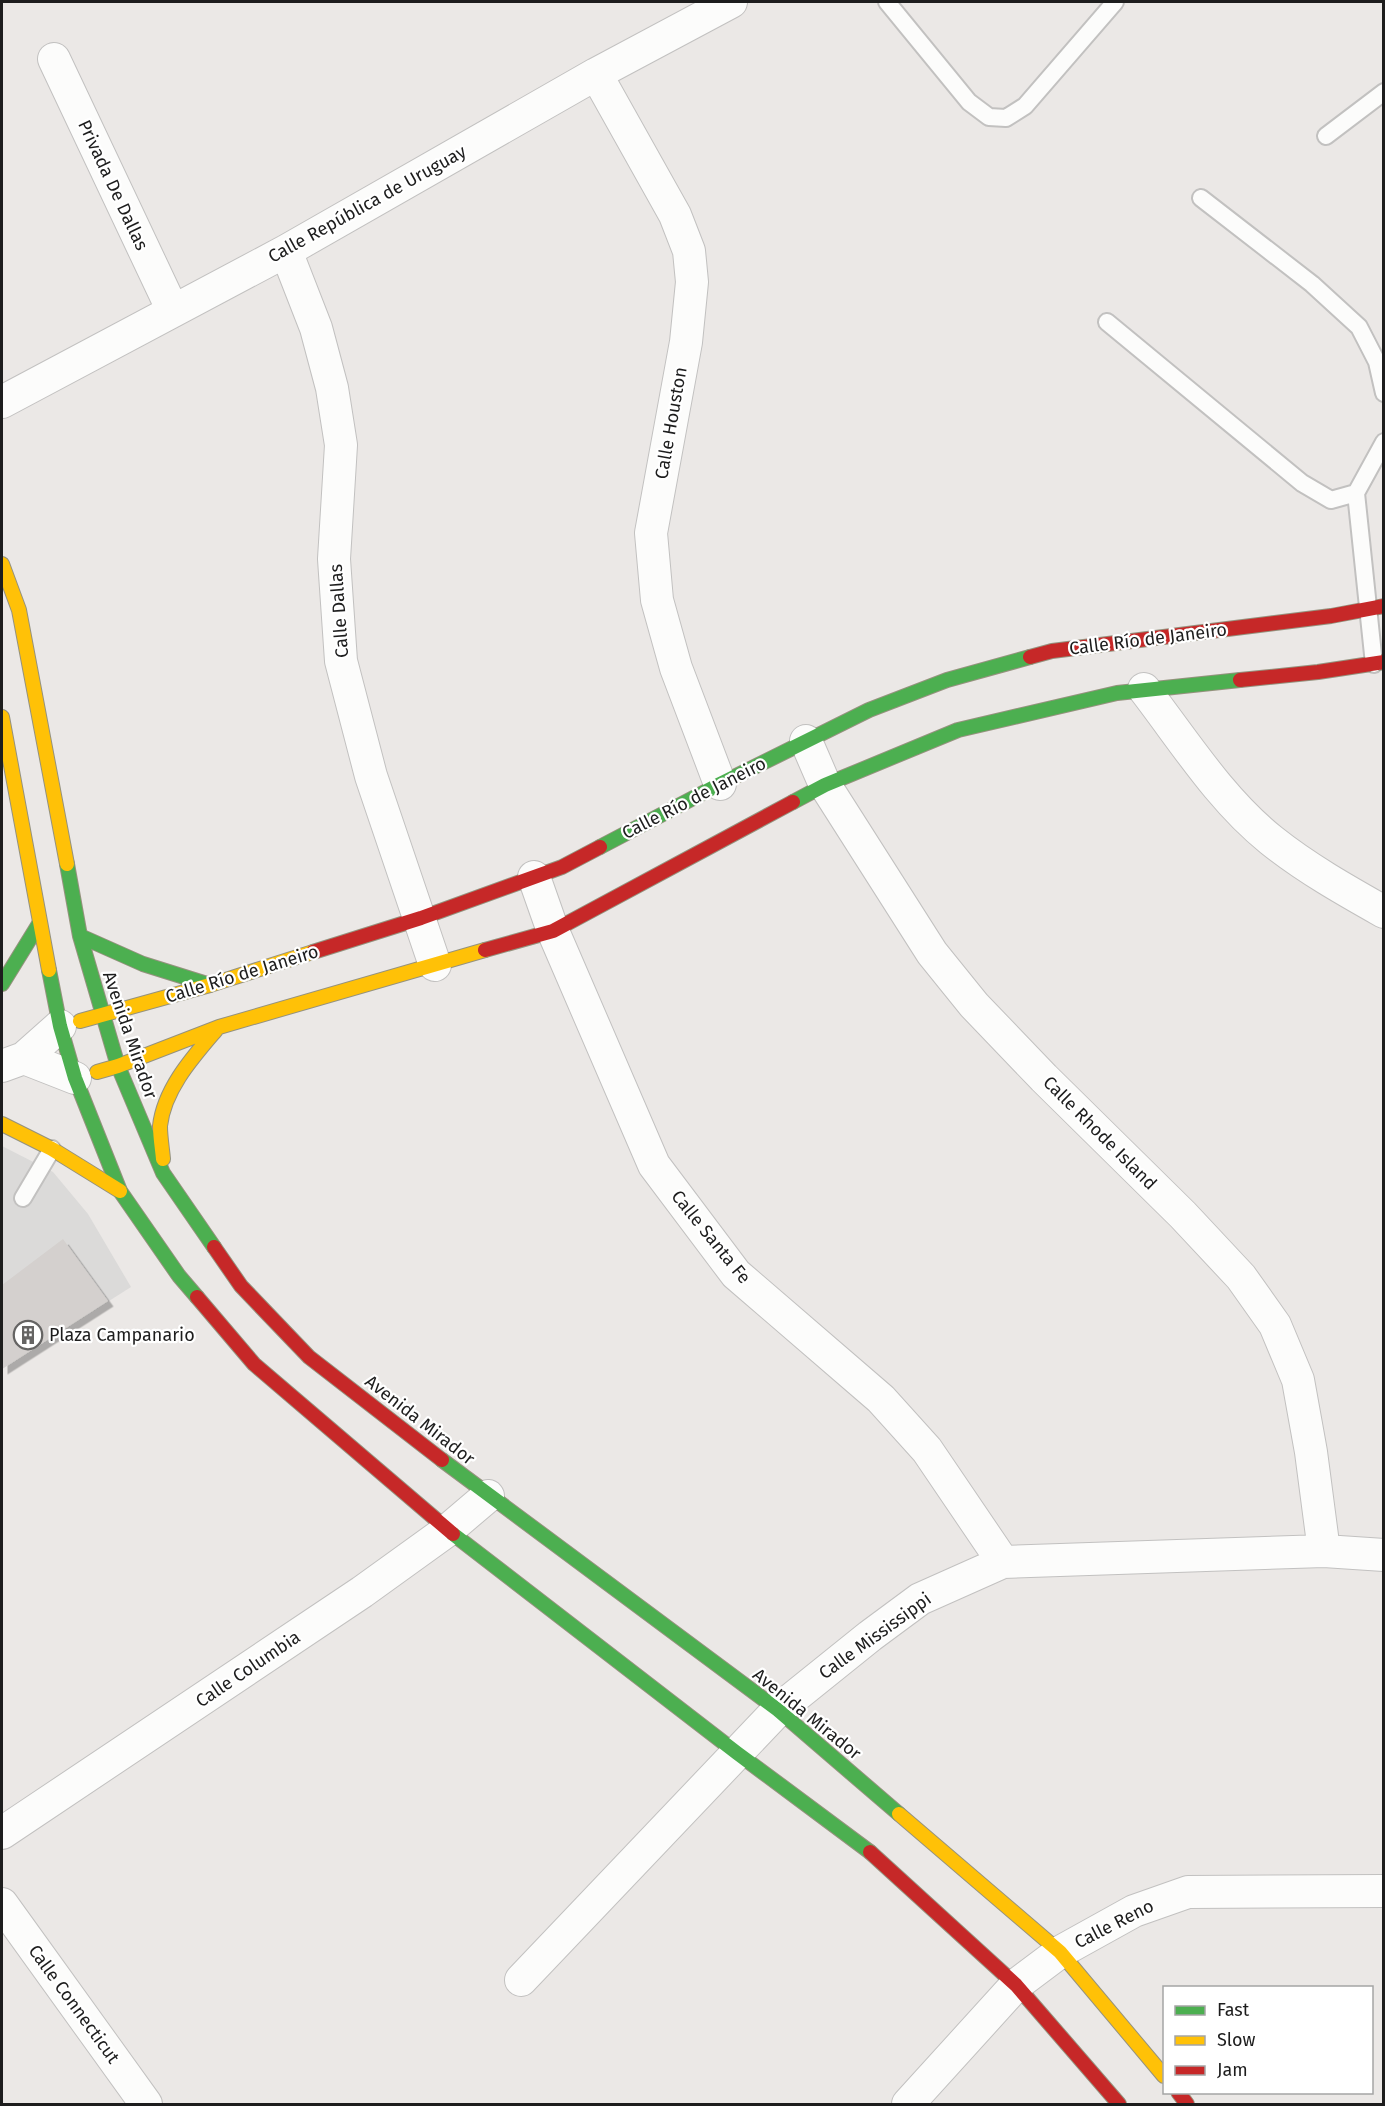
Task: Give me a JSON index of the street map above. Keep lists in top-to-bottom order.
{
  "streets": {
    "main road": ["Calle Río de Janeiro", "Avenida Mirador"],
    "street": [
      "Privada De Dallas",
      "Calle República de Uruguay",
      "Calle Houston",
      "Calle Dallas",
      "Calle Rhode Island",
      "Calle Santa Fe",
      "Calle Mississippi",
      "Calle Columbia",
      "Calle Reno",
      "Calle Connecticut"
    ]
  },
  "crossings": [
    ["Privada De Dallas", "Calle República de Uruguay"],
    ["Calle República de Uruguay", "Calle Houston"],
    ["Calle República de Uruguay", "Calle Dallas"],
    ["Calle Houston", "Calle Río de Janeiro"],
    ["Calle Dallas", "Calle Río de Janeiro"],
    ["Calle Río de Janeiro", "Avenida Mirador"],
    ["Calle Río de Janeiro", "Calle Rhode Island"],
    ["Calle Río de Janeiro", "Calle Santa Fe"],
    ["Avenida Mirador", "Calle Mississippi"],
    ["Avenida Mirador", "Calle Columbia"],
    ["Avenida Mirador", "Calle Reno"],
    ["Calle Rhode Island", "Calle Mississippi"],
    ["Calle Santa Fe", "Calle Mississippi"]
  ],
  "places": {
    "building": ["Plaza Campanario"]
  },
  "legend": ["Fast", "Slow", "Jam"]
}
